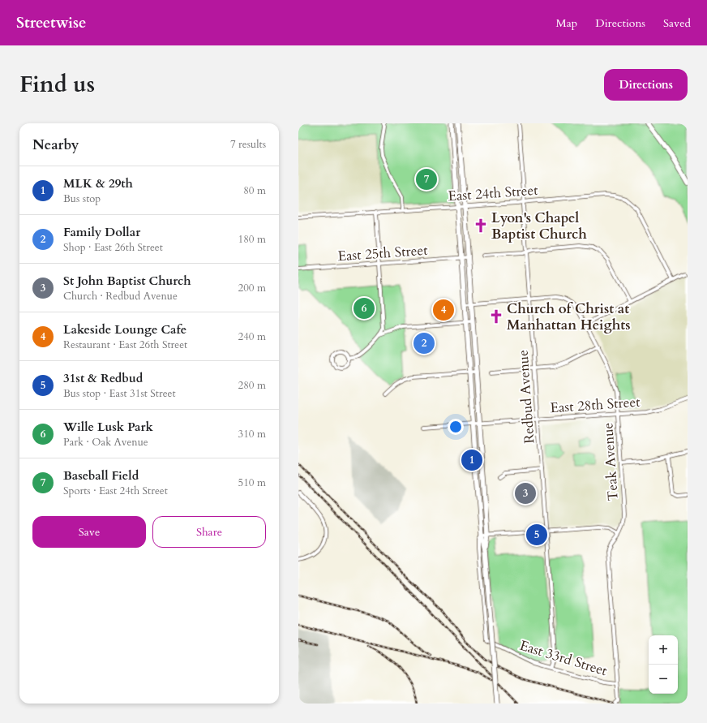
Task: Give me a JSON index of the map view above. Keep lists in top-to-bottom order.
{
  "streets": {
    "street": [
      "East 24th Street",
      "East 25th Street",
      "Redbud Avenue",
      "East 28th Street",
      "Teak Avenue",
      "East 33rd Street"
    ]
  },
  "crossings": [
    ["East 24th Street", "Redbud Avenue"],
    ["Redbud Avenue", "East 28th Street"],
    ["Redbud Avenue", "Teak Avenue"],
    ["Redbud Avenue", "East 33rd Street"],
    ["East 28th Street", "Teak Avenue"]
  ],
  "places": {
    "church": ["Lyon's Chapel Baptist Church", "Church of Christ at Manhattan Heights"]
  },
  "page": {
    "header": "Streetwise",
    "nav": ["Map", "Directions", "Saved"],
    "title": "Find us",
    "buttons": [
      "Directions",
      ["Save", "Share"]
    ],
    "heading": ["Nearby", "7 results"],
    "list": [
      {
        "mark": "1",
        "name": "MLK & 29th",
        "note": "Bus stop",
        "value": "80 m"
      },
      {
        "mark": "2",
        "name": "Family Dollar",
        "note": "Shop · East 26th Street",
        "value": "180 m"
      },
      {
        "mark": "3",
        "name": "St John Baptist Church",
        "note": "Church · Redbud Avenue",
        "value": "200 m"
      },
      {
        "mark": "4",
        "name": "Lakeside Lounge Cafe",
        "note": "Restaurant · East 26th Street",
        "value": "240 m"
      },
      {
        "mark": "5",
        "name": "31st & Redbud",
        "note": "Bus stop · East 31st Street",
        "value": "280 m"
      },
      {
        "mark": "6",
        "name": "Wille Lusk Park",
        "note": "Park · Oak Avenue",
        "value": "310 m"
      },
      {
        "mark": "7",
        "name": "Baseball Field",
        "note": "Sports · East 24th Street",
        "value": "510 m"
      }
    ],
    "pins": [
      "7",
      "6",
      "4",
      "2",
      "1",
      "3",
      "5"
    ],
    "map_buttons": ["+", "−"]
  }
}
